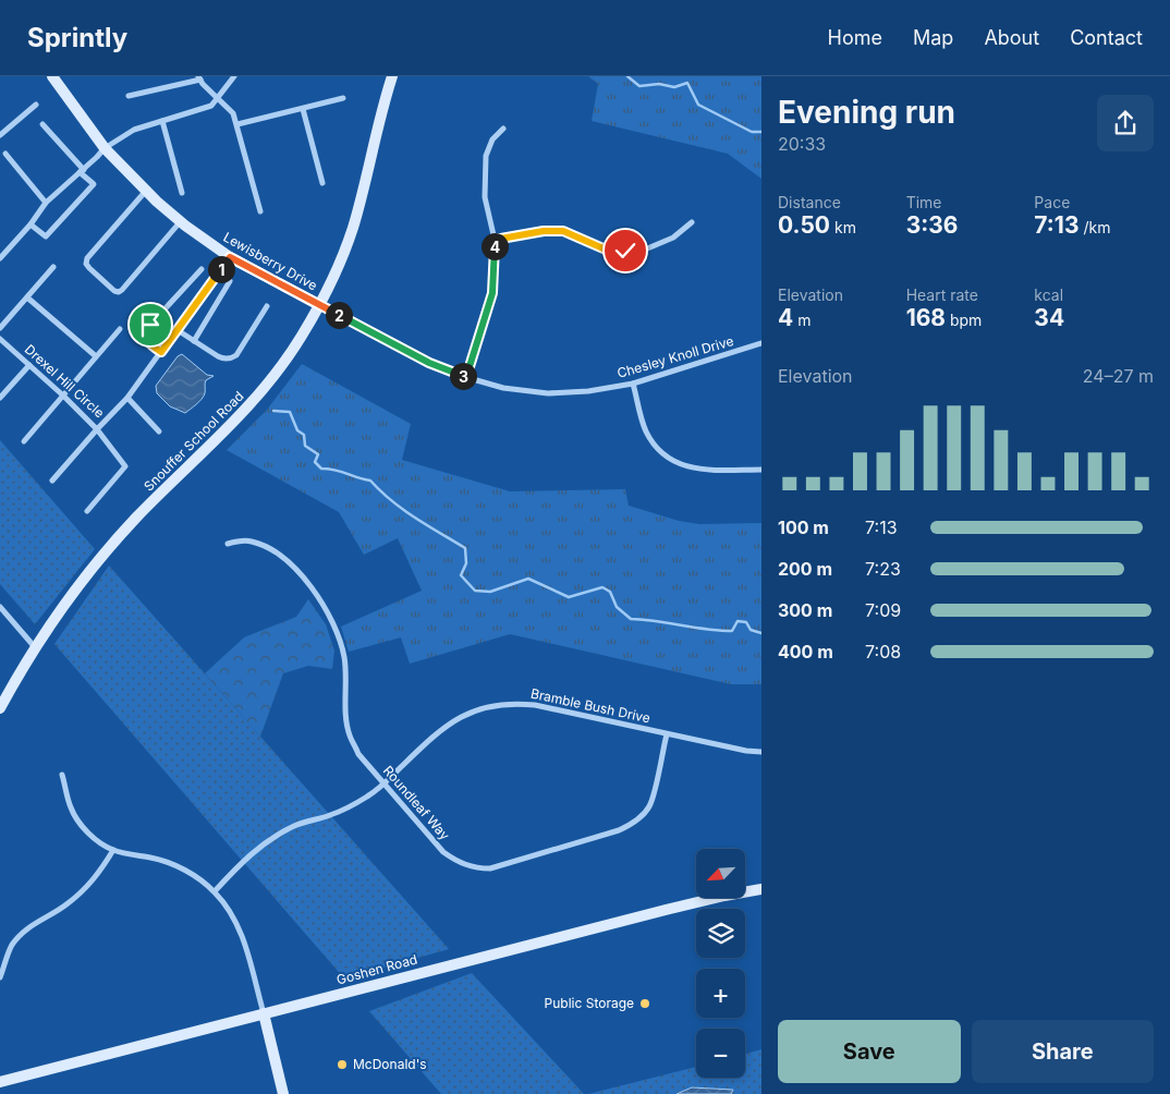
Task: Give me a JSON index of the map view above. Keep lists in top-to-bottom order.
{
  "streets": {
    "street": [
      "Lewisberry Drive",
      "Chesley Knoll Drive",
      "Drexel Hill Circle",
      "Snouffer School Road",
      "Bramble Bush Drive",
      "Roundleaf Way",
      "Goshen Road"
    ]
  },
  "crossings": [
    ["Lewisberry Drive", "Chesley Knoll Drive"],
    ["Lewisberry Drive", "Drexel Hill Circle"],
    ["Lewisberry Drive", "Snouffer School Road"],
    ["Chesley Knoll Drive", "Snouffer School Road"],
    ["Bramble Bush Drive", "Roundleaf Way"]
  ],
  "places": ["Public Storage", "McDonald's"],
  "north": "bottom left",
  "page": {
    "header": "Sprintly",
    "nav": [
      "Home",
      "Map",
      "About",
      "Contact"
    ],
    "heading": ["Evening run", "20:33"],
    "stats": [
      ["Distance", "0.50 km"],
      ["Time", "3:36"],
      ["Pace", "7:13 /km"],
      ["Elevation", "4 m"],
      ["Heart rate", "168 bpm"],
      ["kcal", "34"]
    ],
    "pins": [
      "4",
      "1",
      "2",
      "3"
    ],
    "chart": ["Elevation", "24–27 m"],
    "list": [
      {
        "name": "100 m",
        "note": "7:13"
      },
      {
        "name": "200 m",
        "note": "7:23"
      },
      {
        "name": "300 m",
        "note": "7:09"
      },
      {
        "name": "400 m",
        "note": "7:08"
      }
    ],
    "map_buttons": ["+", "−"],
    "buttons": ["Save", "Share"]
  }
}
